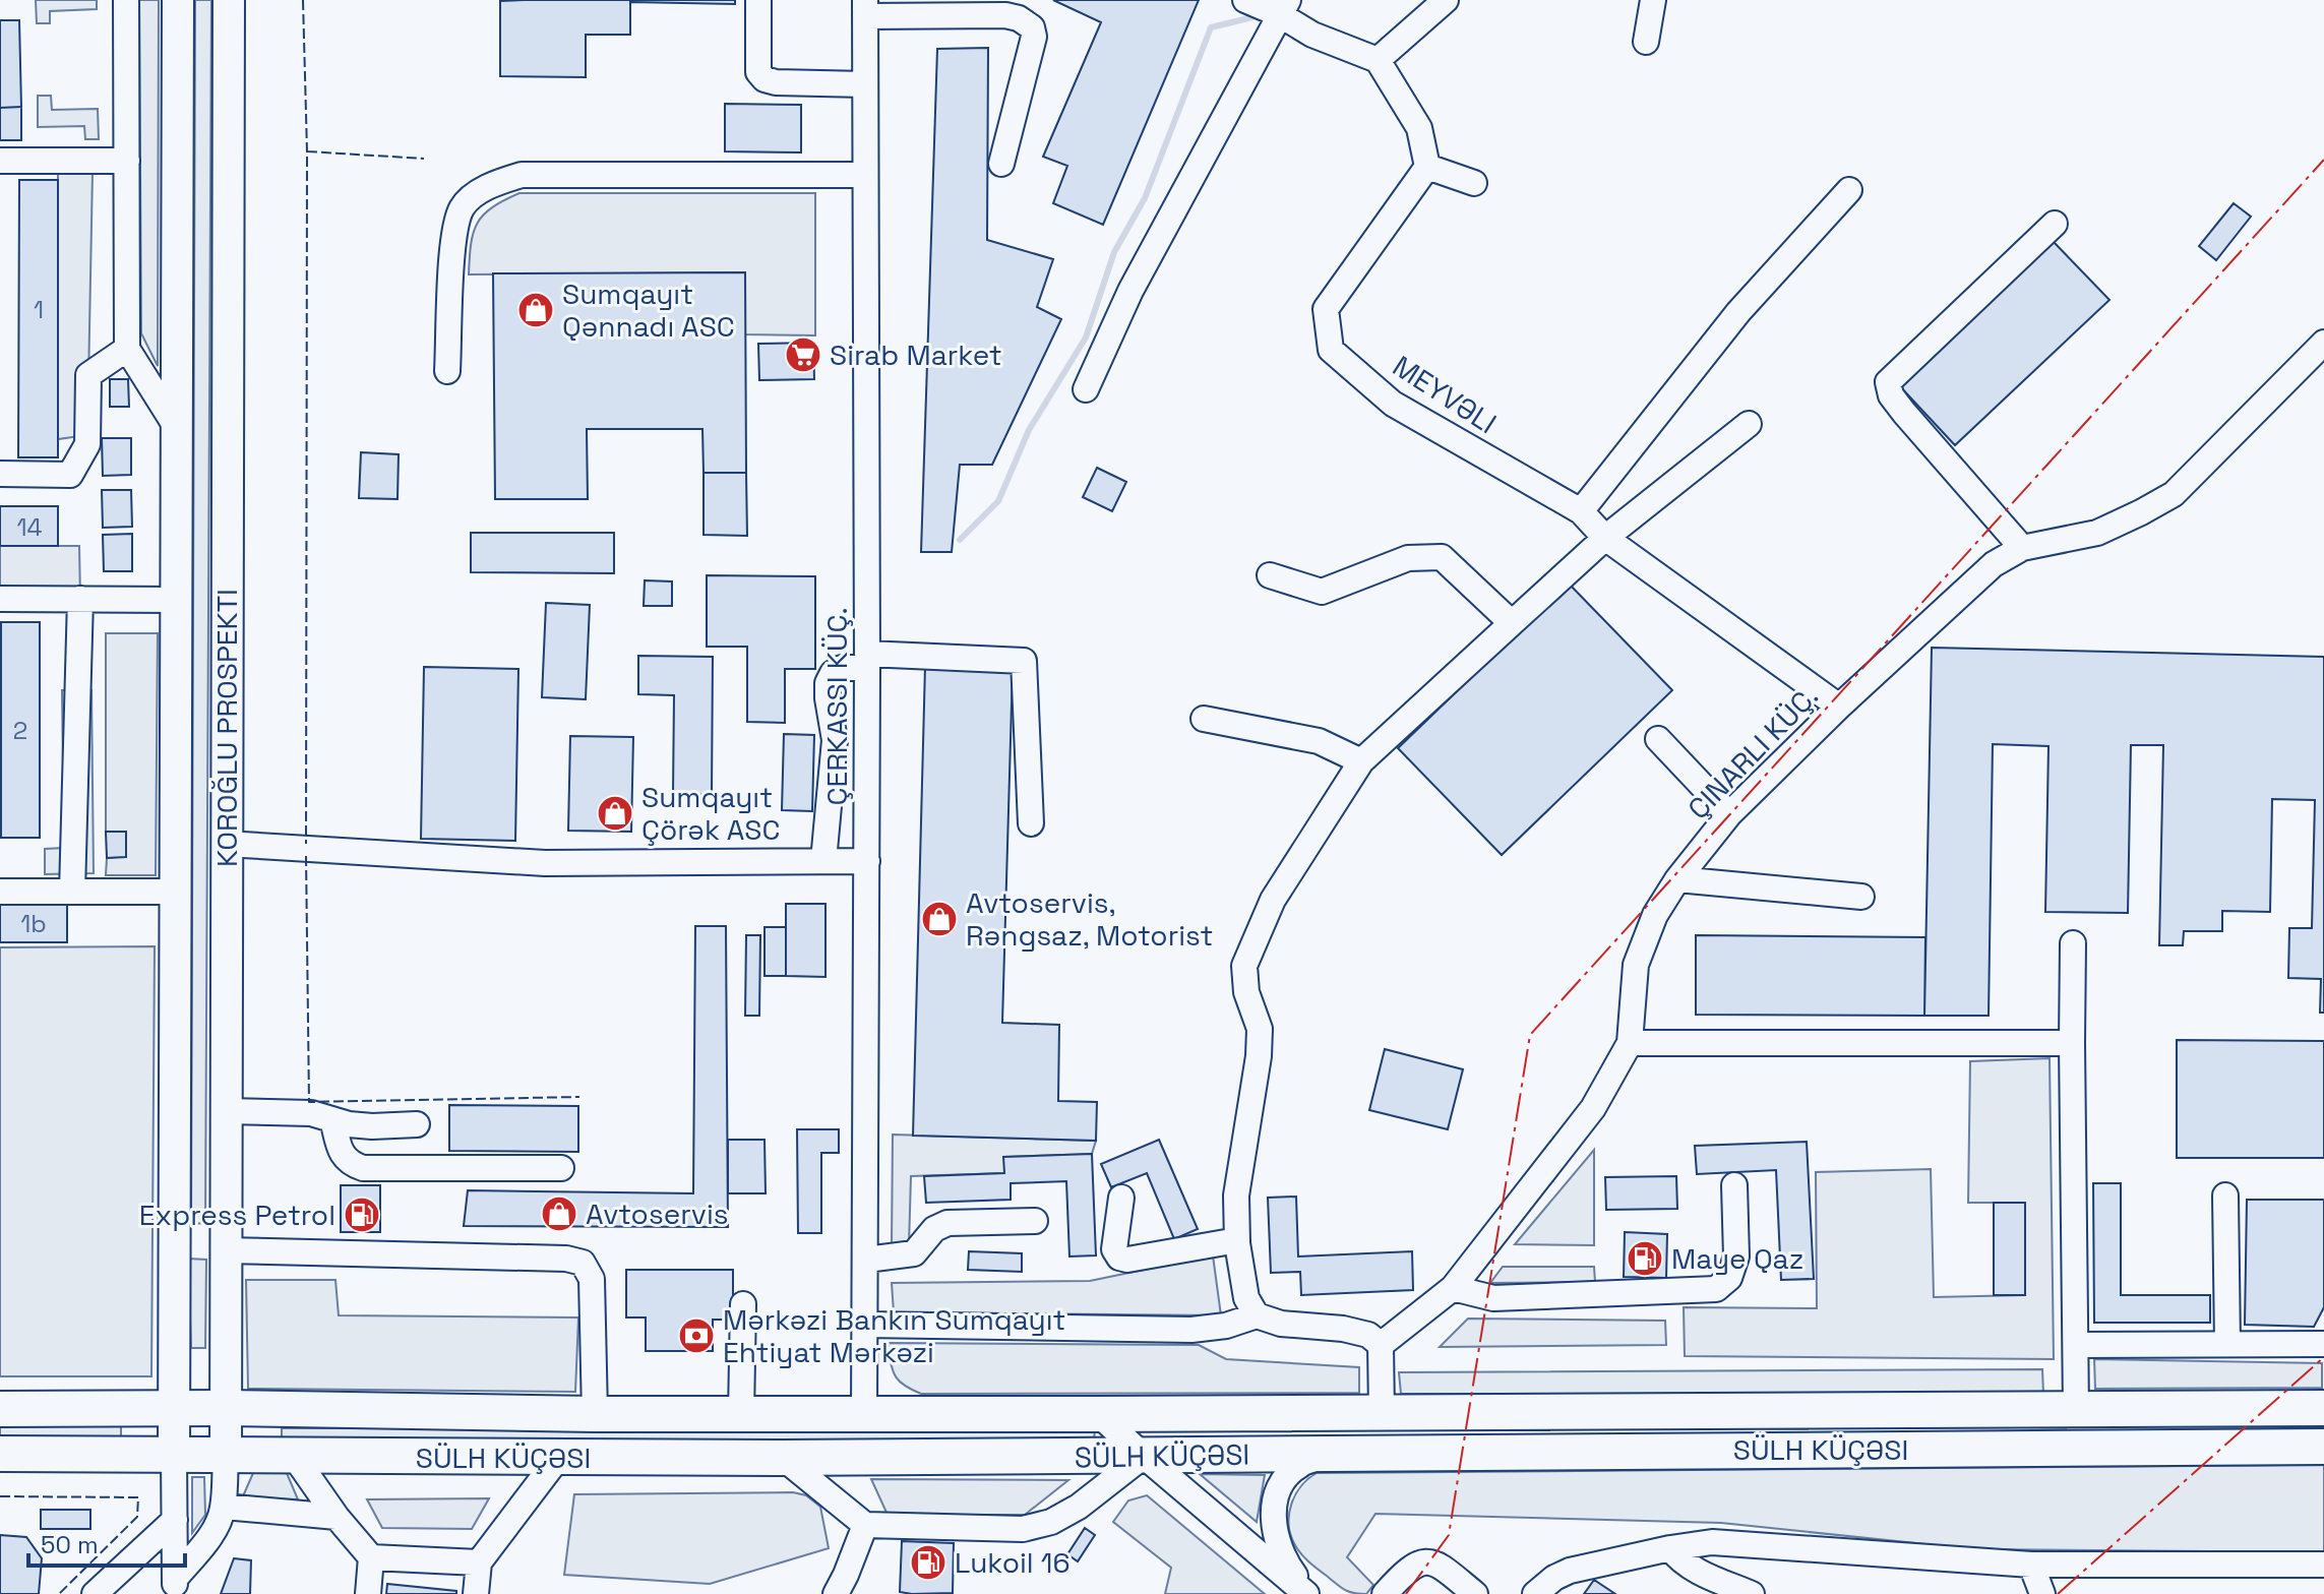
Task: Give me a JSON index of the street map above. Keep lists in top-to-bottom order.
{
  "streets": {
    "highway": ["SÜLH KÜÇƏSI"],
    "main road": ["KOROĞLU PROSPEKTI"],
    "street": ["MEYVƏLI"]
  },
  "crossings": [
    ["KOROĞLU PROSPEKTI", "SÜLH KÜÇƏSI"]
  ],
  "places": {
    "shop": [
      "Sumqayıt Qənnadı ASC",
      "Sumqayıt Çörək ASC",
      "Avtoservis, Rəngsaz, Motorist",
      "Avtoservis"
    ],
    "supermarket": ["Sirab Market"],
    "fuel station": ["Express Petrol", "Maye Qaz", "Lukoil 16"],
    "bank": ["Mərkəzi Bankın Sumqayıt Ehtiyat Mərkəzi"]
  },
  "house_numbers": [
    "1",
    "14",
    "2",
    "1b"
  ],
  "scale_bar": "50 m"
}
